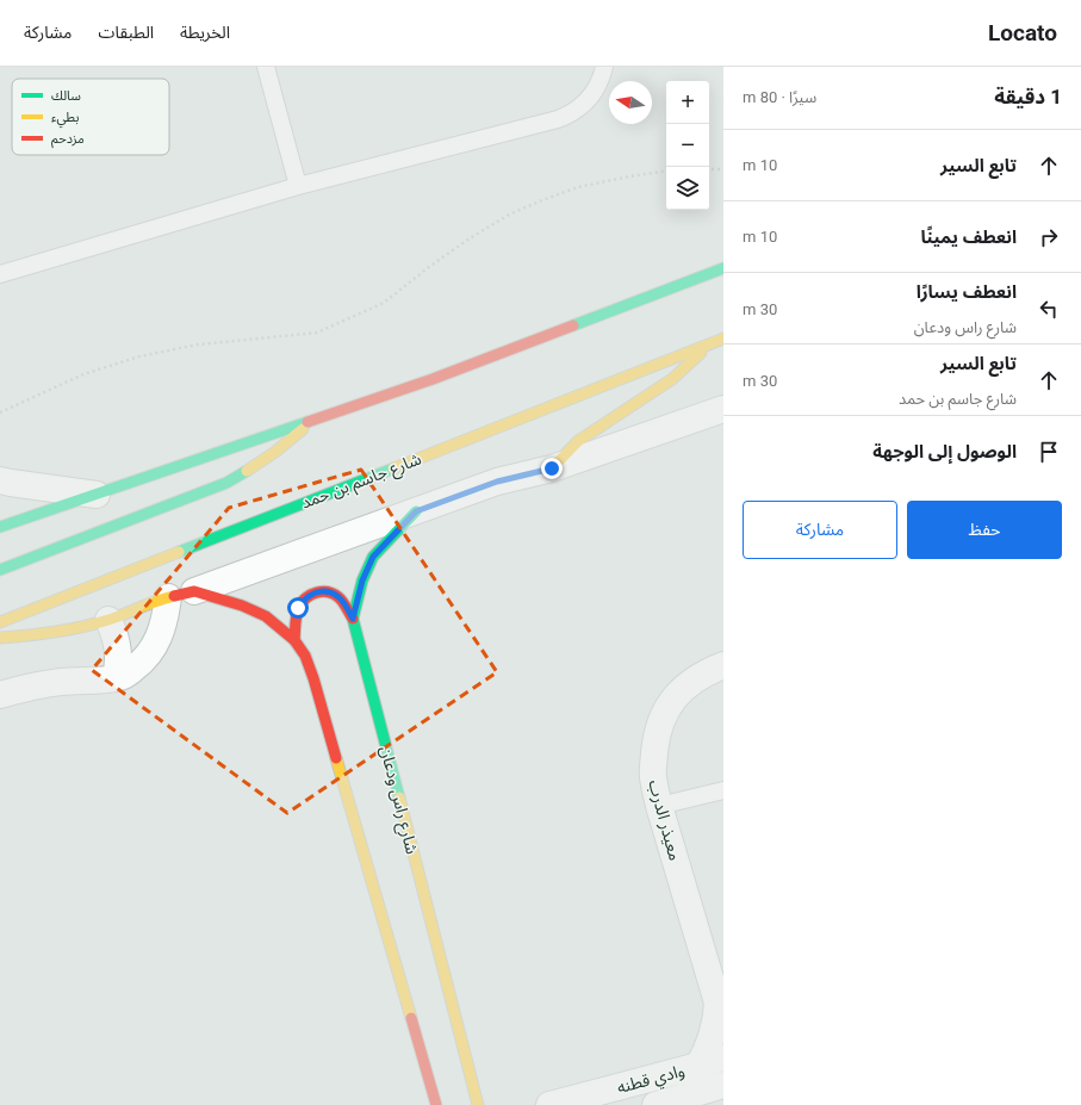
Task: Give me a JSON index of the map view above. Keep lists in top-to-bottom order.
{
  "streets": {
    "main road": ["شارع جاسم بن حمد", "شارع راس ودعان"],
    "street": ["معيذر الدرب", "وادي قطنه"]
  },
  "crossings": [
    ["معيذر الدرب", "وادي قطنه"]
  ],
  "legend": ["سالك", "بطيء", "مزدحم"],
  "north": "left",
  "page": {
    "header": "Locato",
    "nav": ["الخريطة", "الطبقات", "مشاركة"],
    "heading": ["1 دقيقة", "سيرًا · 80 m"],
    "map_buttons": ["+", "−"],
    "list": [
      ["تابع السير", "10 m"],
      ["انعطف يمينًا", "10 m"],
      ["انعطف يسارًا", "شارع راس ودعان", "30 m"],
      ["تابع السير", "شارع جاسم بن حمد", "30 m"],
      "الوصول إلى الوجهة"
    ],
    "buttons": ["حفظ", "مشاركة"]
  }
}
